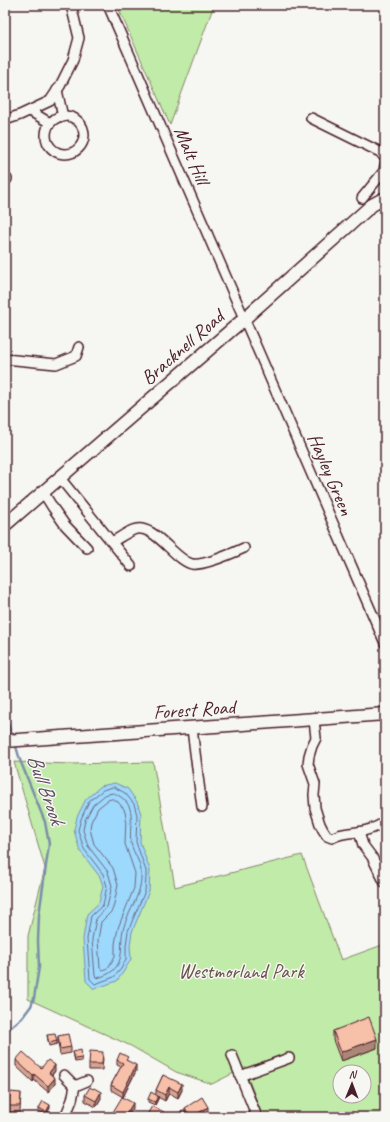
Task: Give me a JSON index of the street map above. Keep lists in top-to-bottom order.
{
  "streets": {
    "main road": ["Bracknell Road", "Forest Road"],
    "street": ["Malt Hill", "Hayley Green"]
  },
  "crossings": [
    ["Malt Hill", "Bracknell Road"],
    ["Malt Hill", "Hayley Green"],
    ["Bracknell Road", "Hayley Green"]
  ],
  "water": ["Bull Brook"],
  "parks": ["Westmorland Park"],
  "north": "top"
}
